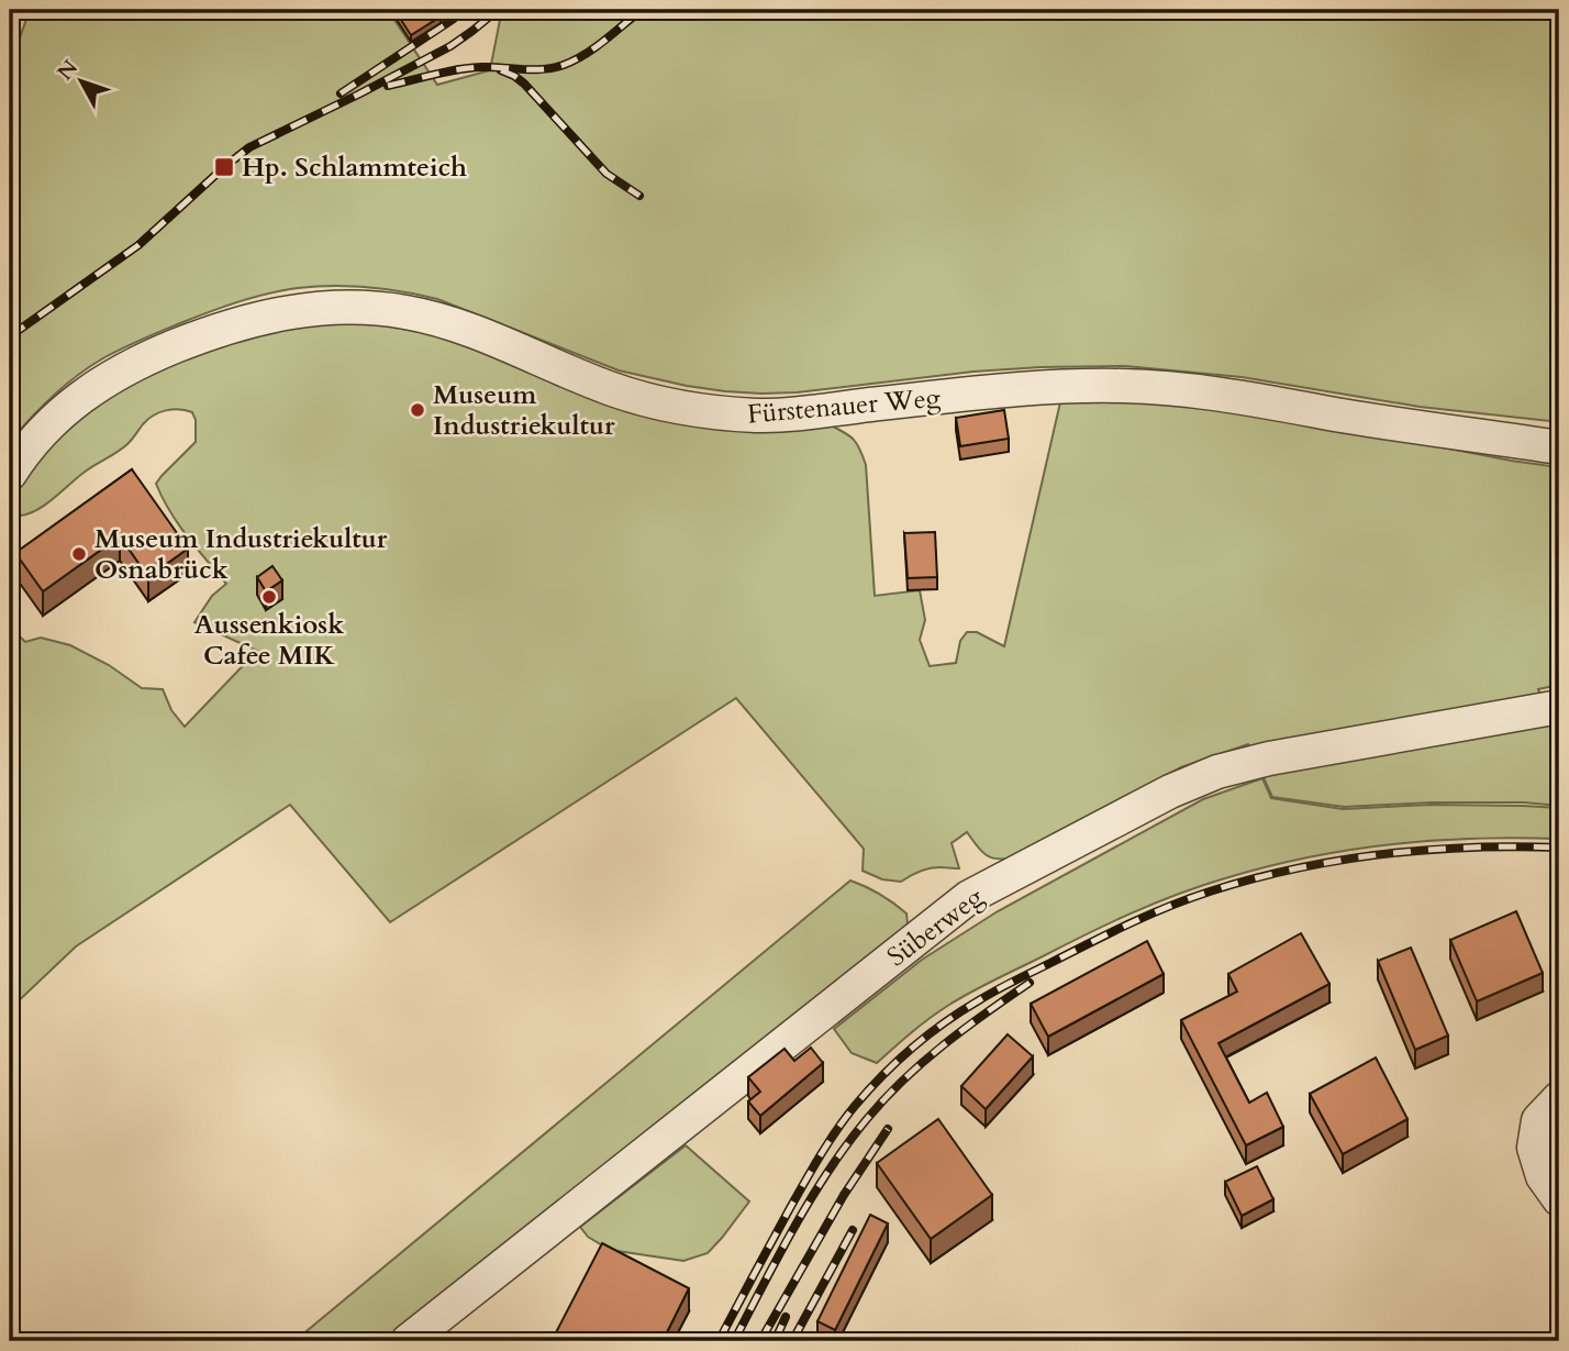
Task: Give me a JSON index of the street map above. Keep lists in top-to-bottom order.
{
  "streets": {
    "street": ["Fürstenauer Weg", "Süberweg"]
  },
  "places": {
    "transit": ["Hp. Schlammteich"],
    "other": ["Museum Industriekultur", "Museum Industriekultur Osnabrück", "Aussenkiosk Cafee MIK"]
  },
  "north": "top left"
}
